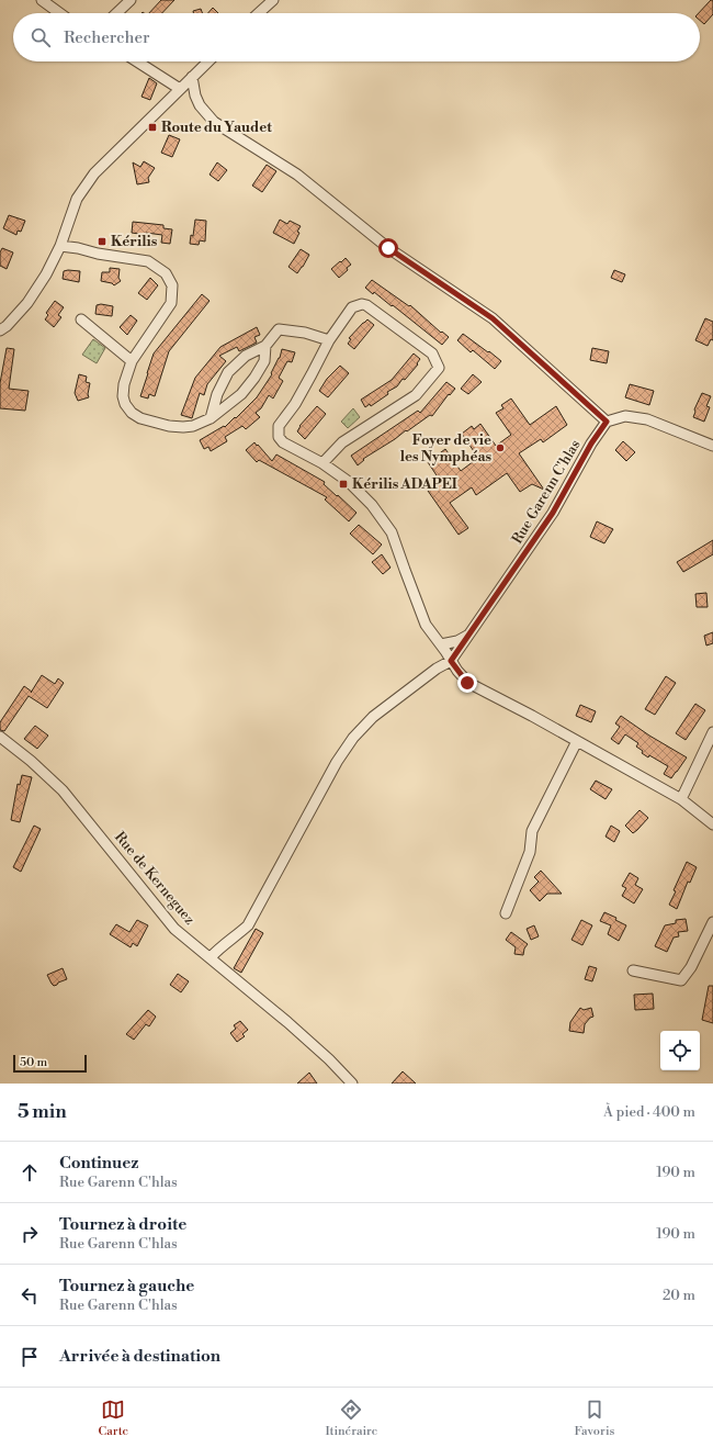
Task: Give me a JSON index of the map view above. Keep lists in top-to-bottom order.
{
  "streets": {
    "street": ["Rue Garenn C'hlas", "Rue de Kerneguez"]
  },
  "places": {
    "transit": ["Route du Yaudet", "Kérilis", "Kérilis ADAPEI"],
    "other": ["Foyer de vie les Nymphéas"]
  },
  "scale_bar": "50 m",
  "page": {
    "search": "Rechercher",
    "scale": "50 m",
    "heading": ["5 min", "À pied · 400 m"],
    "list": [
      ["Continuez", "Rue Garenn C'hlas", "190 m"],
      ["Tournez à droite", "Rue Garenn C'hlas", "190 m"],
      ["Tournez à gauche", "Rue Garenn C'hlas", "20 m"],
      "Arrivée à destination"
    ],
    "nav": ["Carte", "Itinéraire", "Favoris"]
  }
}
